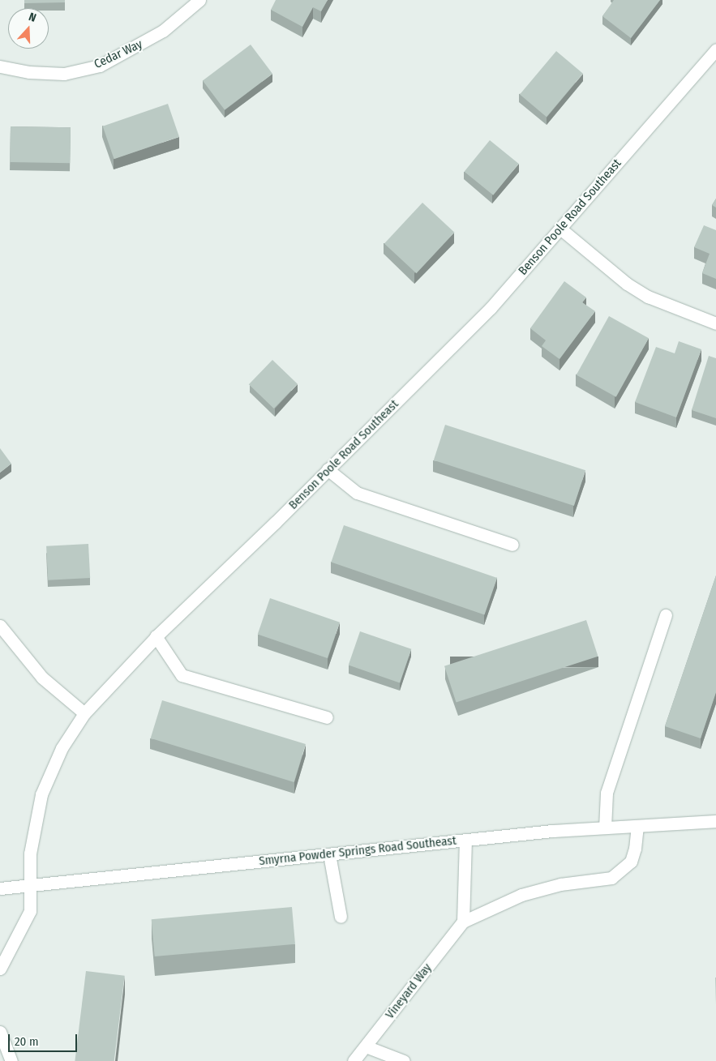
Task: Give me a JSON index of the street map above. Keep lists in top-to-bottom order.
{
  "streets": {
    "street": [
      "Cedar Way",
      "Benson Poole Road Southeast",
      "Smyrna Powder Springs Road Southeast",
      "Vineyard Way"
    ]
  },
  "crossings": [
    ["Benson Poole Road Southeast", "Smyrna Powder Springs Road Southeast"]
  ],
  "scale_bar": "20 m",
  "north": "top"
}
